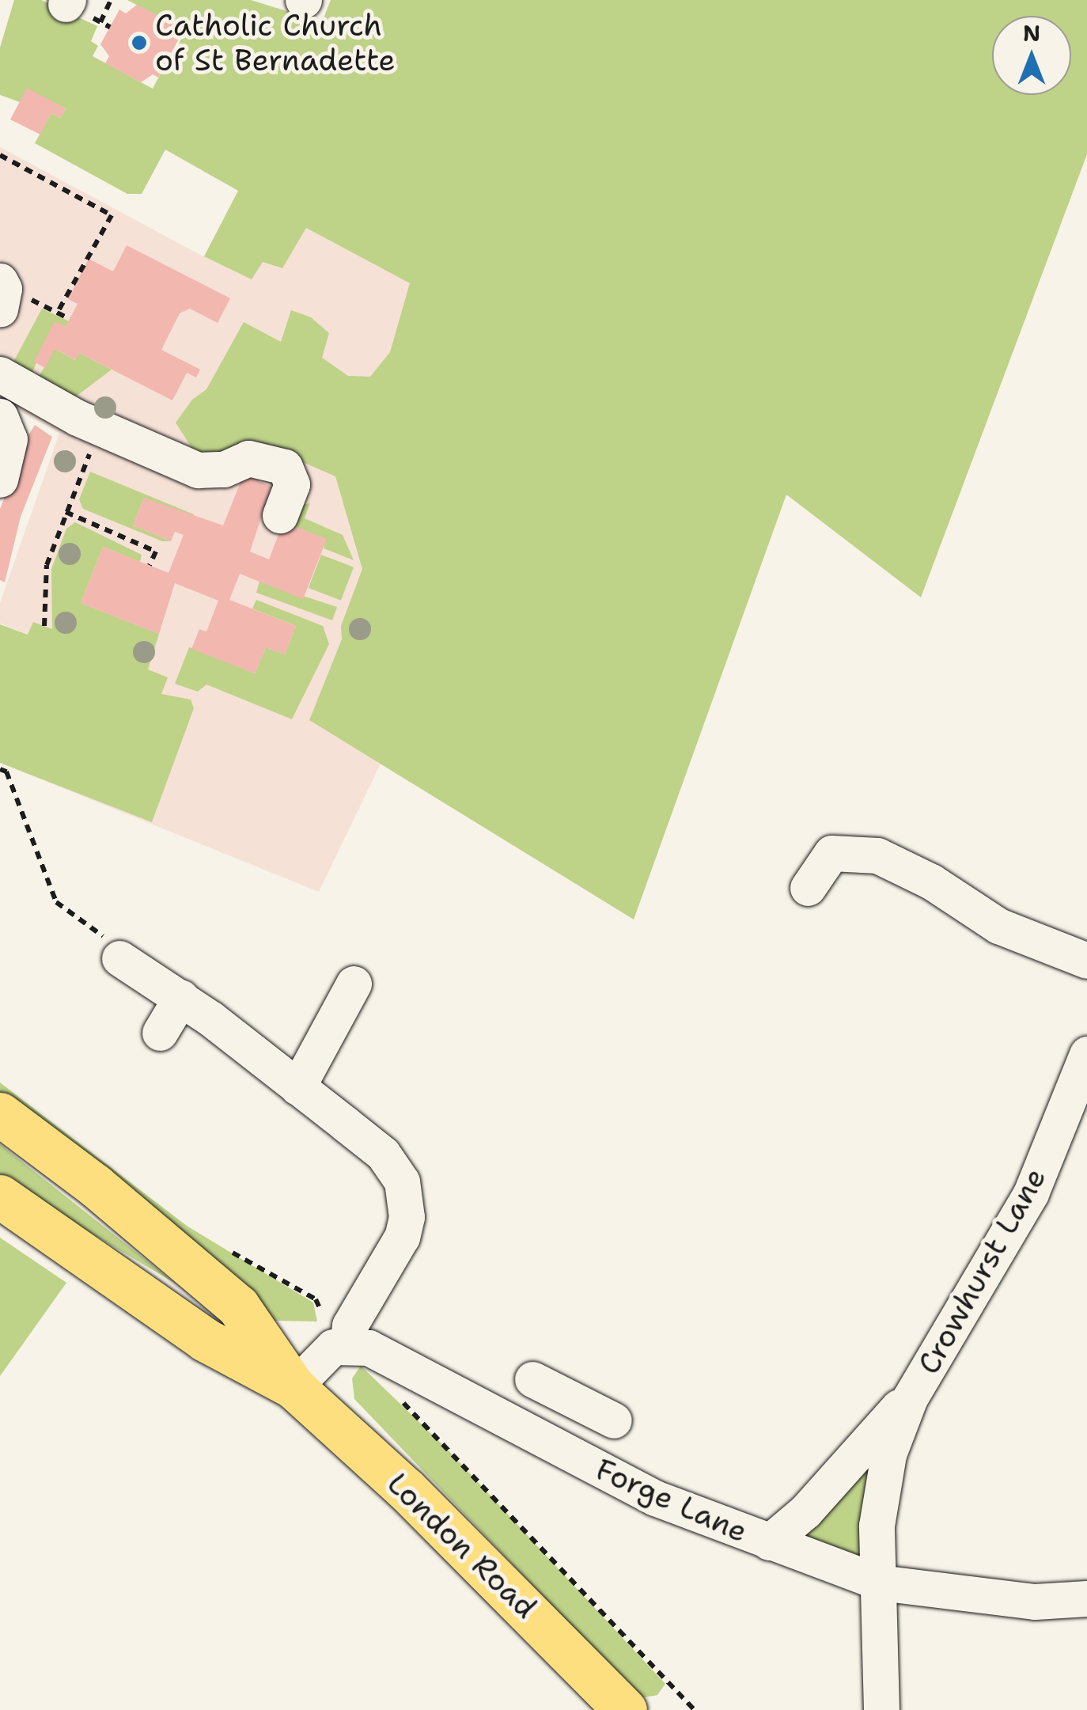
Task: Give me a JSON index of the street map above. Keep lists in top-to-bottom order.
{
  "streets": {
    "main road": ["London Road"],
    "street": ["Crowhurst Lane", "Forge Lane"]
  },
  "crossings": [
    ["Crowhurst Lane", "Forge Lane"]
  ],
  "places": ["Catholic Church of St Bernadette"],
  "north": "top"
}
